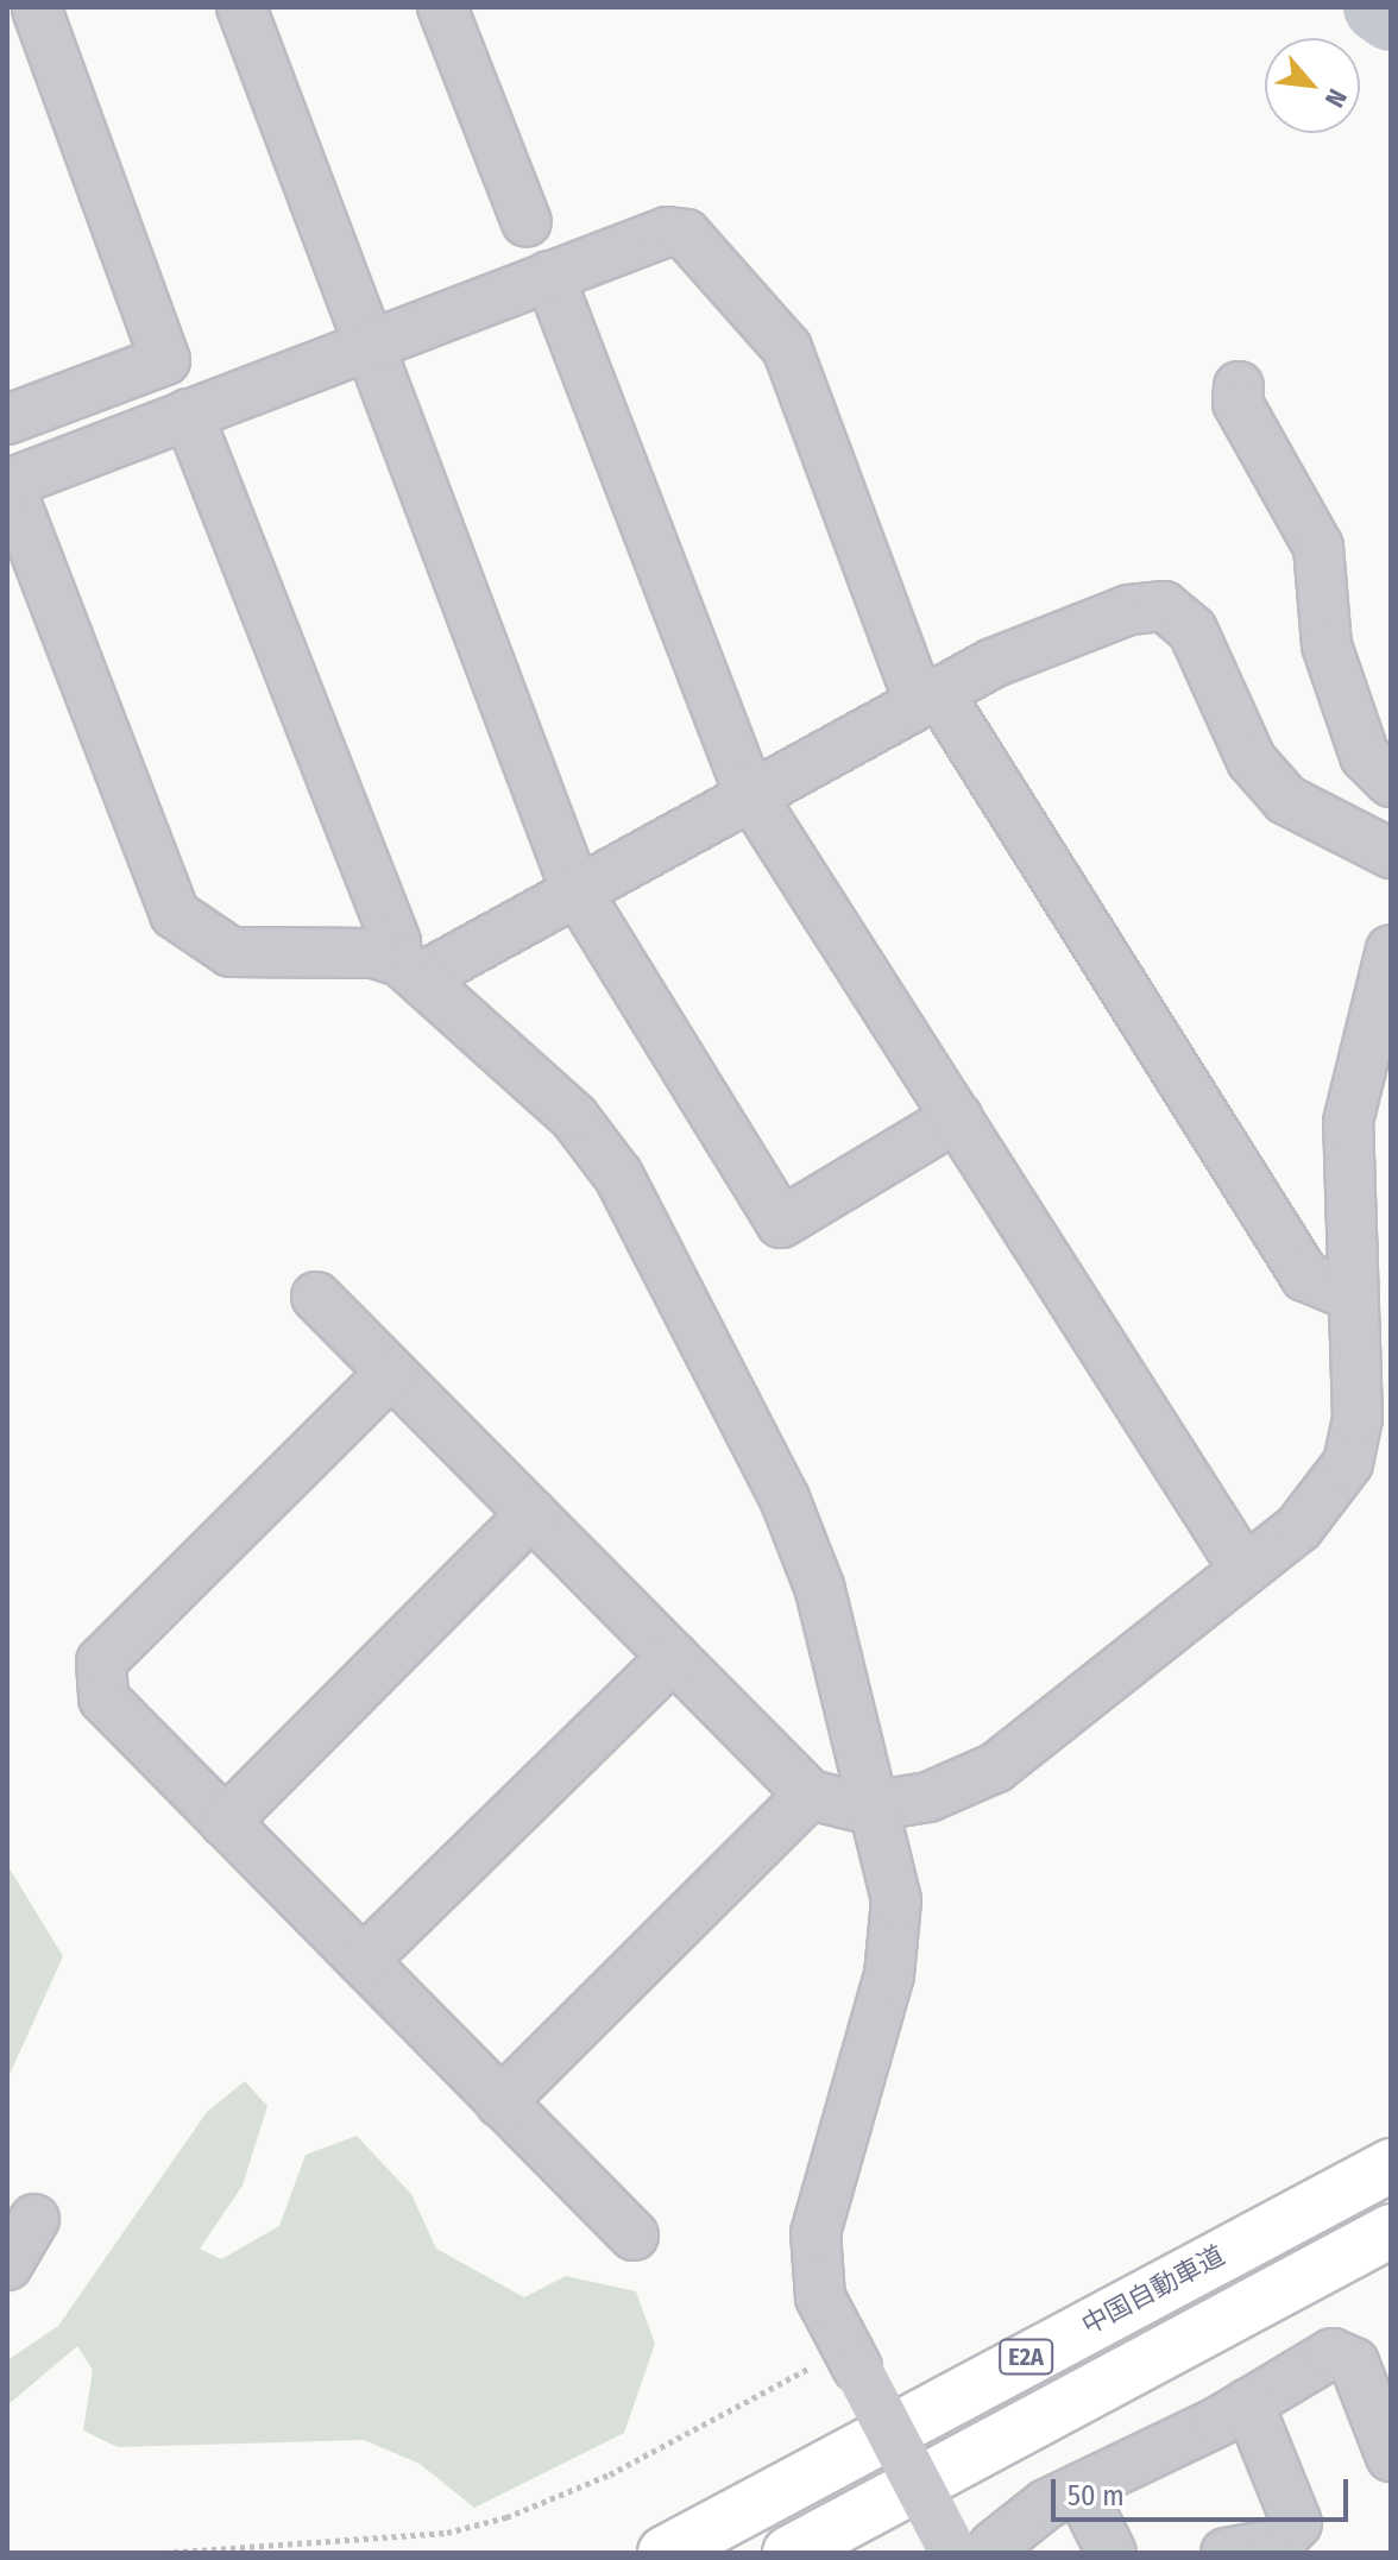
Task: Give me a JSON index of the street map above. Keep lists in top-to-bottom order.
{
  "streets": {
    "highway": ["中国自動車道", "E2A"]
  },
  "scale_bar": "50 m",
  "north": "bottom right"
}
